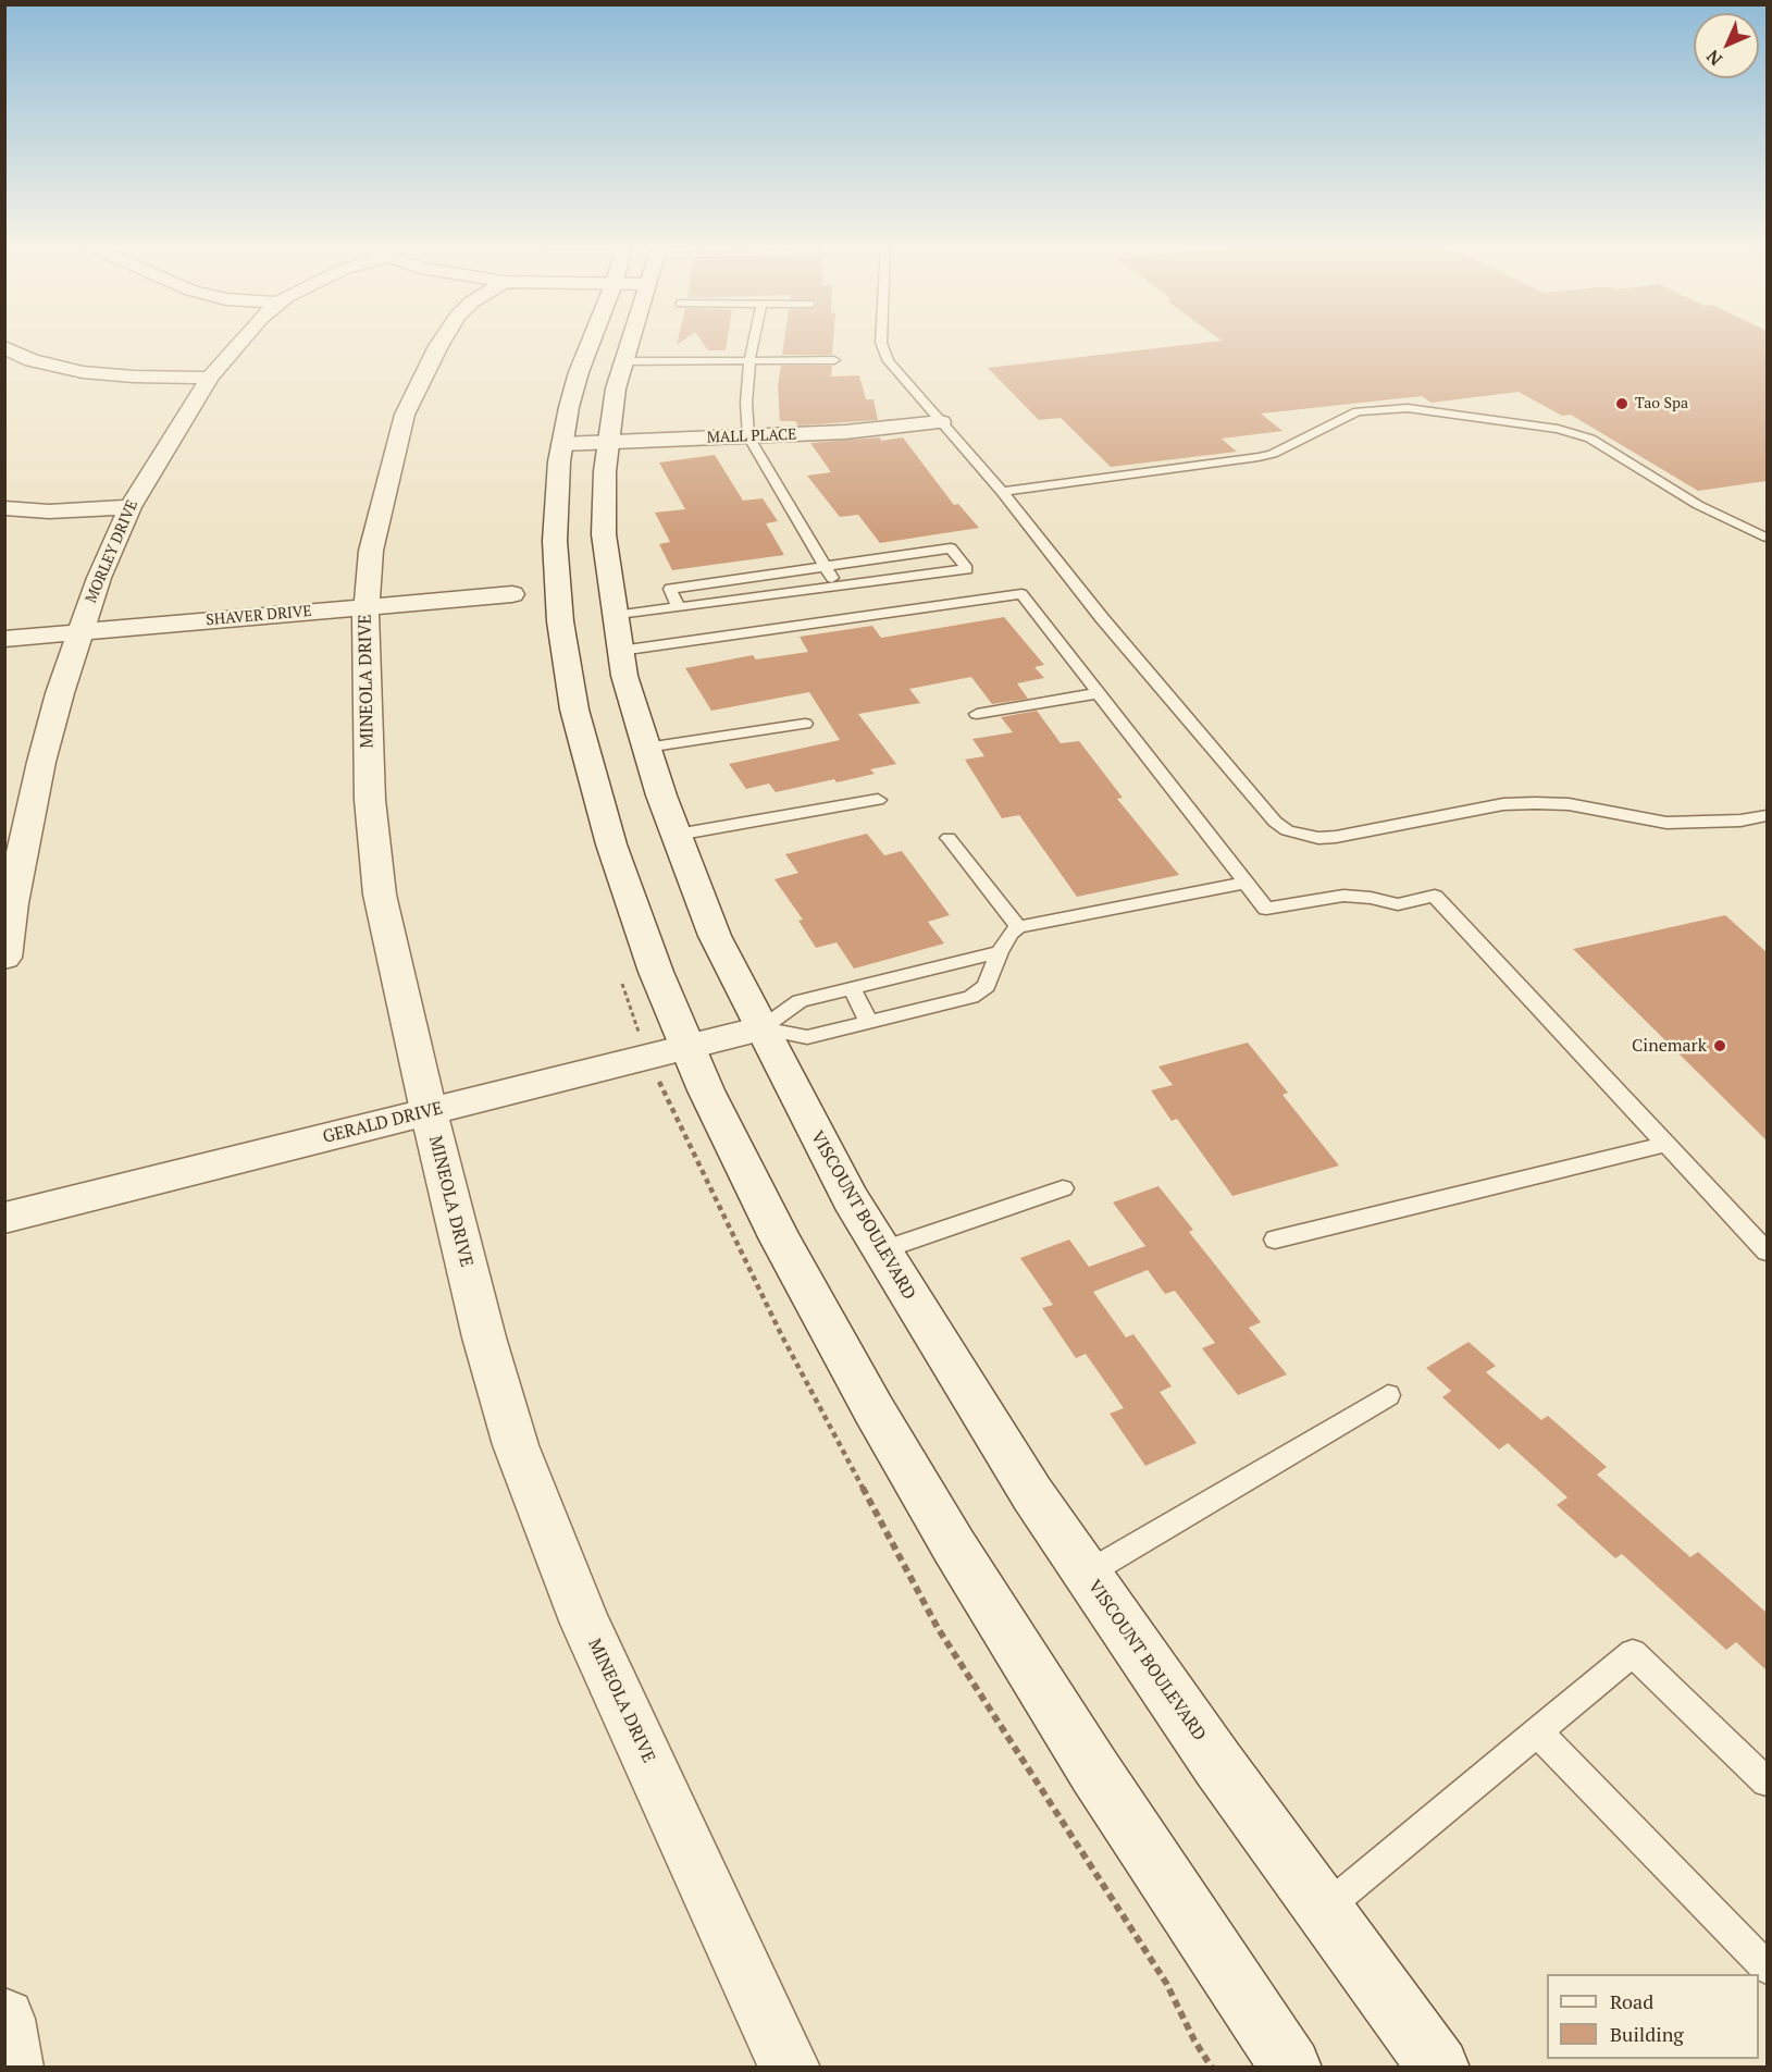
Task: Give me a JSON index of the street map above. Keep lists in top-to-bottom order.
{
  "streets": {
    "street": [
      "MALL PLACE",
      "MORLEY DRIVE",
      "SHAVER DRIVE",
      "MINEOLA DRIVE",
      "GERALD DRIVE",
      "VISCOUNT BOULEVARD"
    ]
  },
  "crossings": [
    ["MALL PLACE", "VISCOUNT BOULEVARD"],
    ["MORLEY DRIVE", "SHAVER DRIVE"],
    ["SHAVER DRIVE", "MINEOLA DRIVE"],
    ["MINEOLA DRIVE", "GERALD DRIVE"],
    ["GERALD DRIVE", "VISCOUNT BOULEVARD"]
  ],
  "places": ["Tao Spa", "Cinemark"],
  "legend": ["Road", "Building"],
  "north": "bottom left"
}
